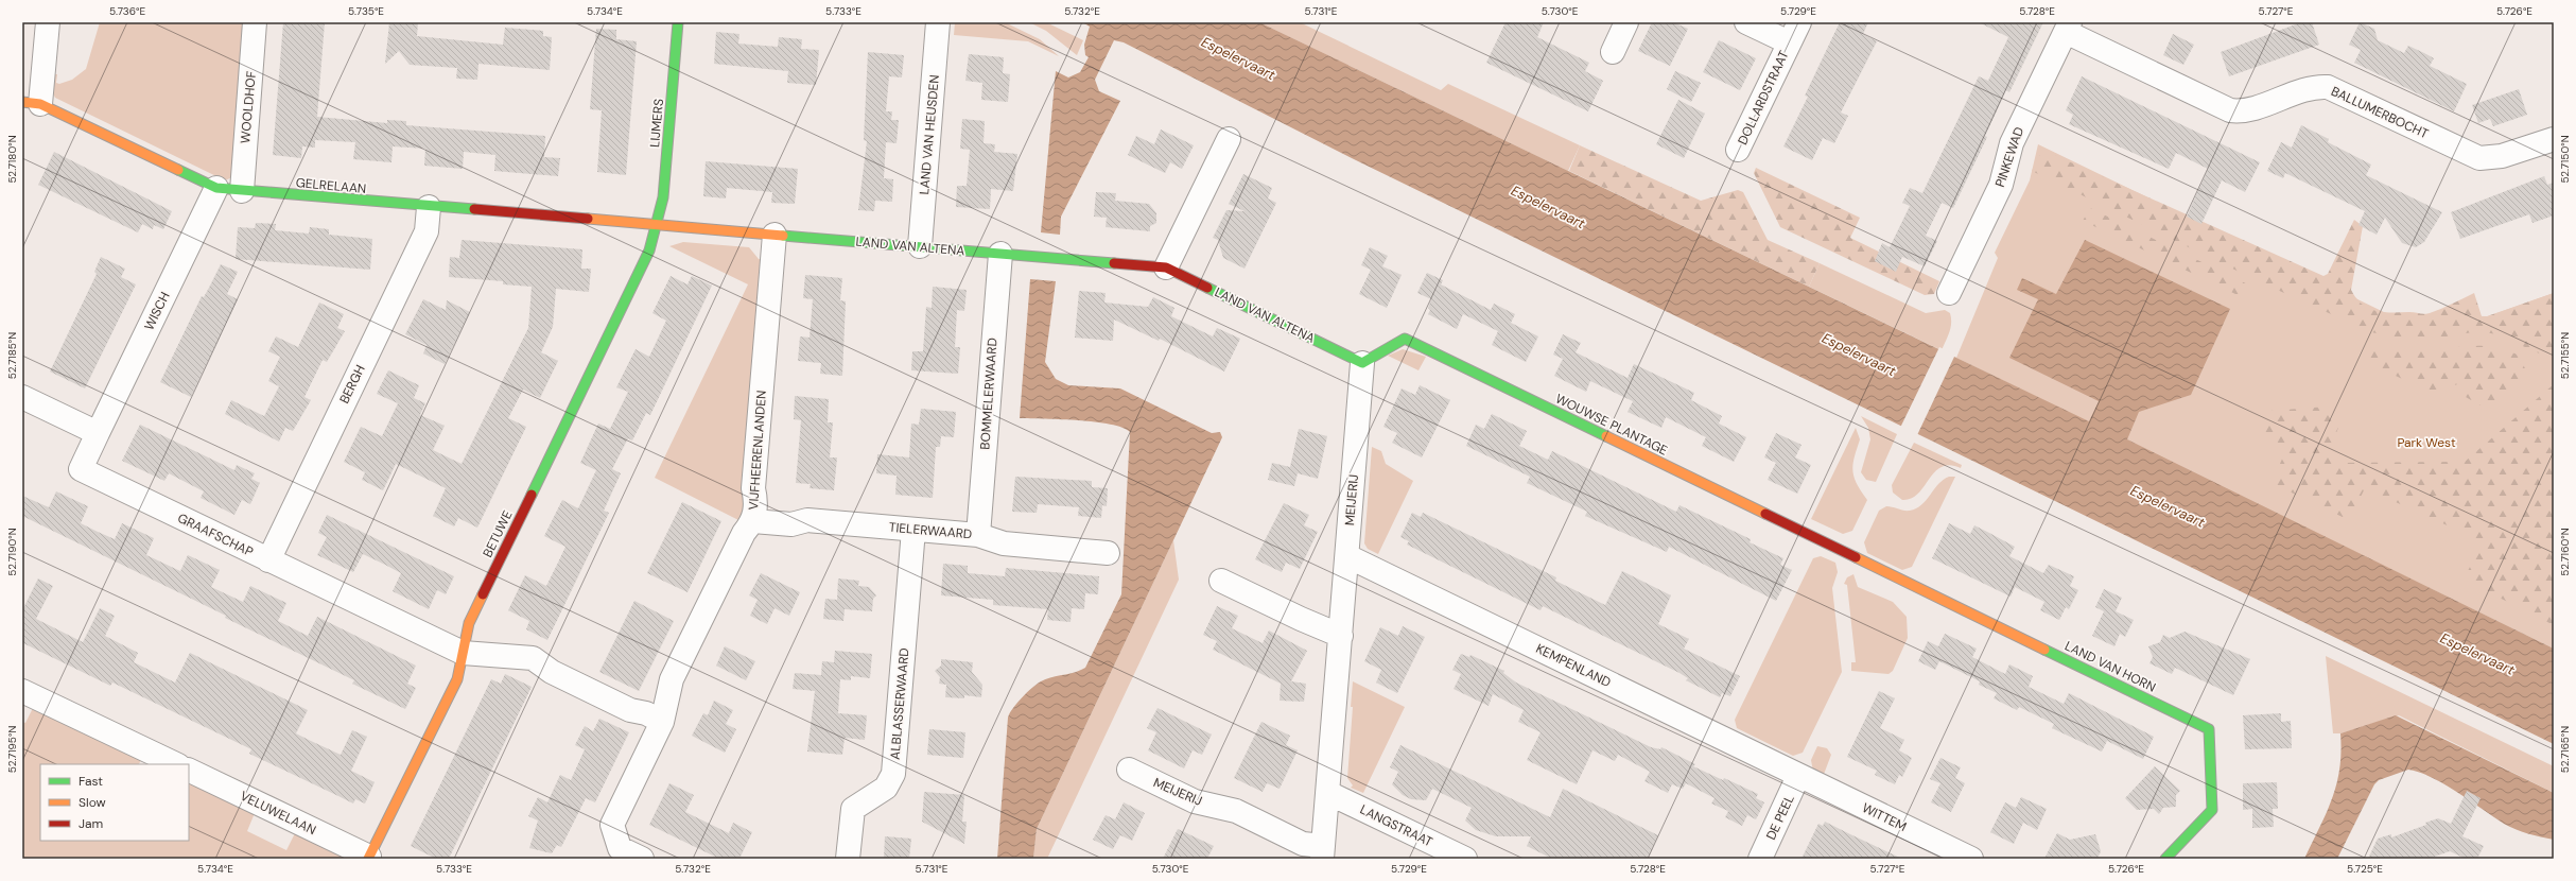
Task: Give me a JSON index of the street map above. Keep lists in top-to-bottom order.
{
  "streets": {
    "street": [
      "DOLLARDSTRAAT",
      "WOOLDHOF",
      "BALLUMERBOCHT",
      "LIJMERS",
      "LAND VAN HEUSDEN",
      "PINKEWAD",
      "GELRELAAN",
      "LAND VAN ALTENA",
      "WISCH",
      "BERGH",
      "BOMMELERWAARD",
      "WOUWSE PLANTAGE",
      "VIJFHEERENLANDEN",
      "MEIJERIJ",
      "TIELERWAARD",
      "BETUWE",
      "GRAAFSCHAP",
      "KEMPENLAND",
      "LAND VAN HORN",
      "ALBLASSERWAARD",
      "VELUWELAAN",
      "DE PEEL",
      "WITTEM",
      "LANGSTRAAT"
    ]
  },
  "crossings": [
    ["WOOLDHOF", "GELRELAAN"],
    ["BALLUMERBOCHT", "PINKEWAD"],
    ["LIJMERS", "GELRELAAN"],
    ["LIJMERS", "LAND VAN ALTENA"],
    ["LIJMERS", "BETUWE"],
    ["LAND VAN HEUSDEN", "LAND VAN ALTENA"],
    ["GELRELAAN", "LAND VAN ALTENA"],
    ["GELRELAAN", "WISCH"],
    ["GELRELAAN", "BERGH"],
    ["GELRELAAN", "BETUWE"],
    ["LAND VAN ALTENA", "BOMMELERWAARD"],
    ["LAND VAN ALTENA", "WOUWSE PLANTAGE"],
    ["LAND VAN ALTENA", "VIJFHEERENLANDEN"],
    ["LAND VAN ALTENA", "MEIJERIJ"],
    ["LAND VAN ALTENA", "BETUWE"],
    ["WISCH", "GRAAFSCHAP"],
    ["BERGH", "GRAAFSCHAP"],
    ["BOMMELERWAARD", "TIELERWAARD"],
    ["WOUWSE PLANTAGE", "MEIJERIJ"],
    ["WOUWSE PLANTAGE", "LAND VAN HORN"],
    ["VIJFHEERENLANDEN", "TIELERWAARD"],
    ["MEIJERIJ", "KEMPENLAND"],
    ["MEIJERIJ", "LANGSTRAAT"],
    ["TIELERWAARD", "ALBLASSERWAARD"],
    ["BETUWE", "GRAAFSCHAP"],
    ["BETUWE", "VELUWELAAN"],
    ["KEMPENLAND", "DE PEEL"],
    ["KEMPENLAND", "WITTEM"],
    ["DE PEEL", "WITTEM"]
  ],
  "water": ["Espelervaart"],
  "parks": ["Park West"],
  "legend": ["Fast", "Slow", "Jam"],
  "coordinates": [
    "5.736°E",
    "5.735°E",
    "5.734°E",
    "5.733°E",
    "5.732°E",
    "5.731°E",
    "5.730°E",
    "5.729°E",
    "5.728°E",
    "5.727°E",
    "5.726°E",
    "52.7180°N",
    "52.7150°N",
    "52.7185°N",
    "52.7155°N",
    "52.7190°N",
    "52.7160°N",
    "52.7195°N",
    "52.7165°N",
    "5.725°E"
  ]
}
